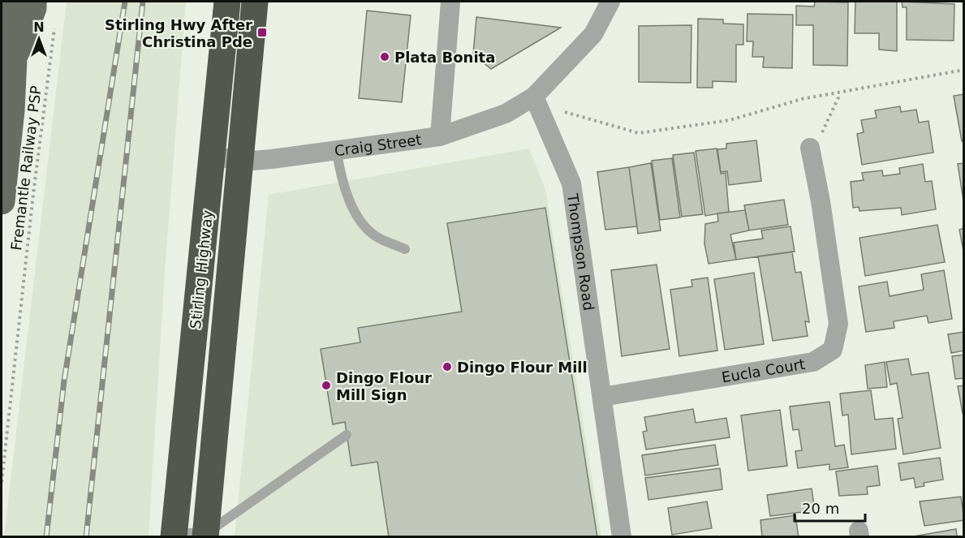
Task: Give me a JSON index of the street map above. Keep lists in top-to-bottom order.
{
  "streets": {
    "highway": ["Stirling Highway"],
    "street": ["Craig Street", "Thompson Road", "Eucla Court"],
    "path": ["Fremantle Railway PSP"]
  },
  "crossings": [
    ["Craig Street", "Thompson Road"],
    ["Craig Street", "Stirling Highway"],
    ["Thompson Road", "Eucla Court"]
  ],
  "places": {
    "transit": ["Stirling Hwy After Christina Pde"],
    "other": ["Plata Bonita", "Dingo Flour Mill", "Dingo Flour Mill Sign"]
  },
  "scale_bar": "20 m",
  "north": "top"
}
